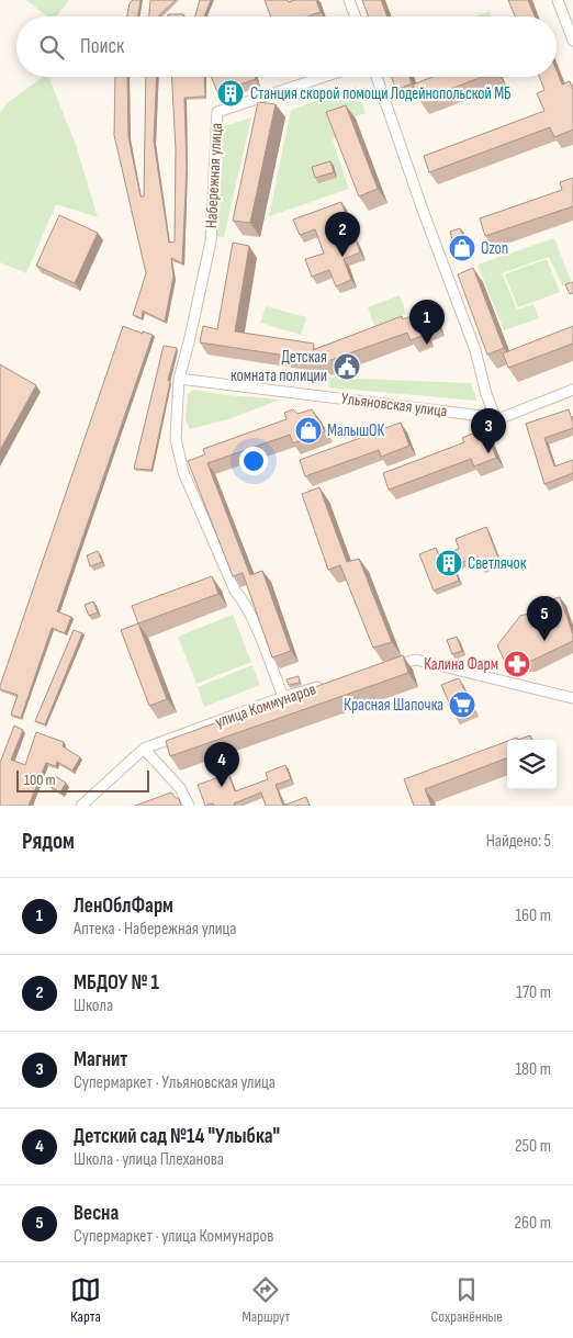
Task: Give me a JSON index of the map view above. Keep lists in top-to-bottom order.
{
  "streets": {
    "street": ["Набережная улица", "Ульяновская улица", "улица Коммунаров"]
  },
  "crossings": [
    ["Набережная улица", "Ульяновская улица"]
  ],
  "places": {
    "building": ["Станция скорой помощи Лодейнопольской МБ", "Светлячок"],
    "shop": ["Ozon", "МалышОК"],
    "public building": ["Детская комната полиции"],
    "pharmacy": ["Калина Фарм"],
    "supermarket": ["Красная Шапочка"]
  },
  "scale_bar": "100 m",
  "page": {
    "search": "Поиск",
    "pins": [
      "2",
      "1",
      "3",
      "5",
      "4"
    ],
    "scale": "100 m",
    "heading": ["Рядом", "Найдено: 5"],
    "list": [
      {
        "mark": "1",
        "name": "ЛенОблФарм",
        "note": "Аптека · Набережная улица",
        "value": "160 m"
      },
      {
        "mark": "2",
        "name": "МБДОУ № 1",
        "note": "Школа",
        "value": "170 m"
      },
      {
        "mark": "3",
        "name": "Магнит",
        "note": "Супермаркет · Ульяновская улица",
        "value": "180 m"
      },
      {
        "mark": "4",
        "name": "Детский сад №14 \"Улыбка\"",
        "note": "Школа · улица Плеханова",
        "value": "250 m"
      },
      {
        "mark": "5",
        "name": "Весна",
        "note": "Супермаркет · улица Коммунаров",
        "value": "260 m"
      }
    ],
    "nav": ["Карта", "Маршрут", "Сохранённые"]
  }
}
